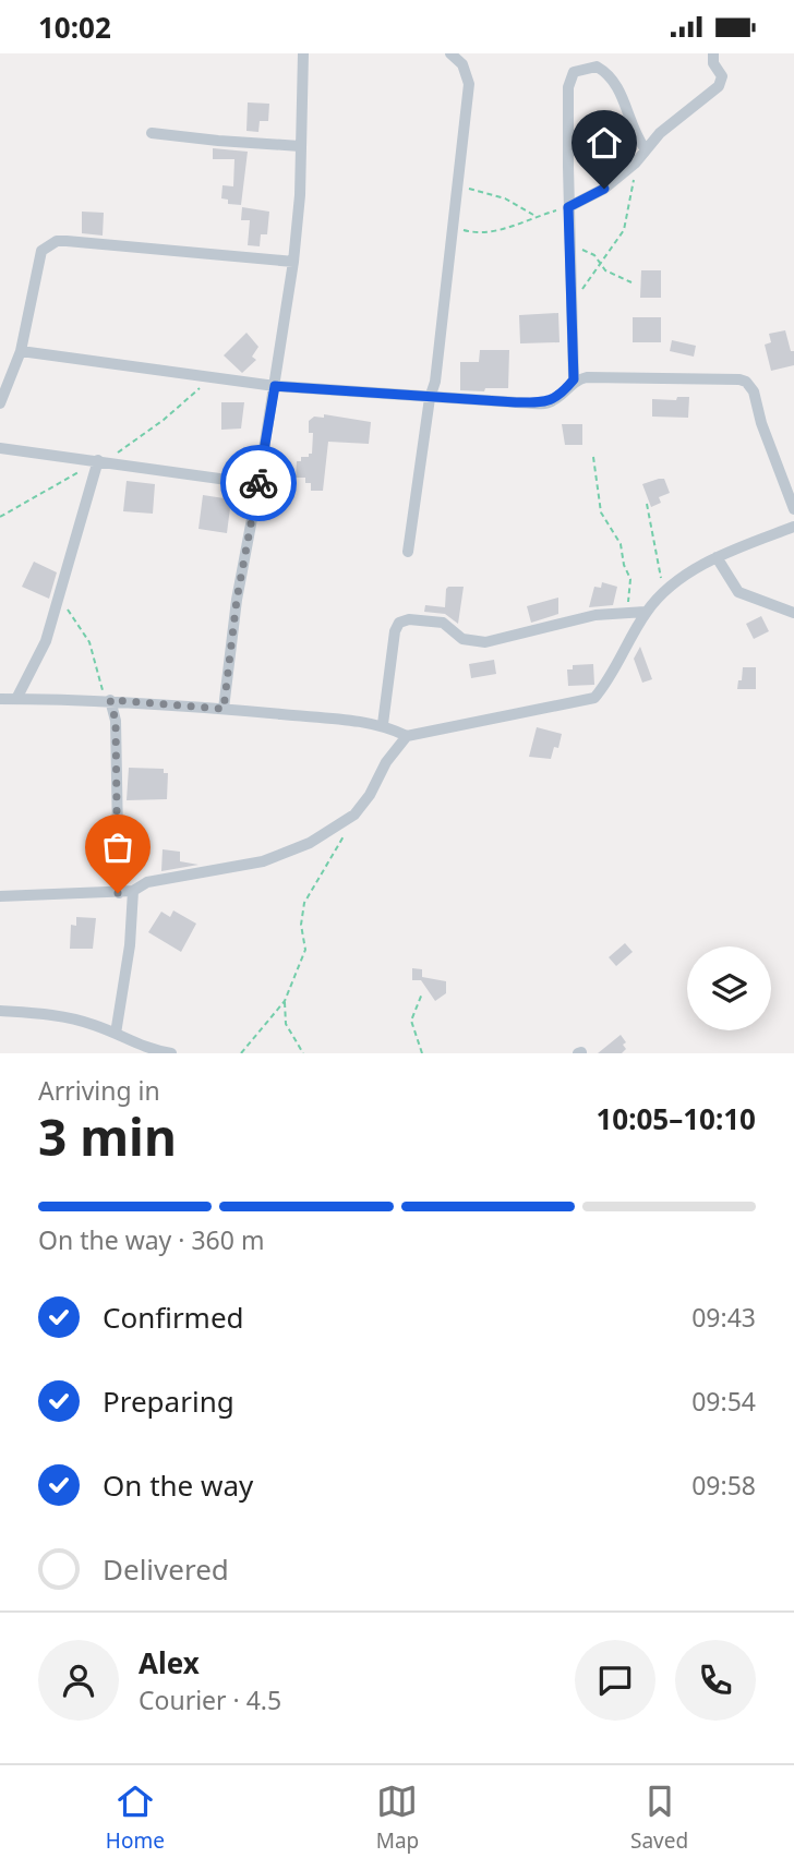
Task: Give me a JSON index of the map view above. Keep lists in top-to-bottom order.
{
  "page": {
    "status": "10:02",
    "heading": ["3 min", "Arriving in", "10:05–10:10"],
    "panel": ["Alex", "Courier · 4.5"],
    "bar": "On the way · 360 m",
    "list": [
      ["Confirmed", "09:43"],
      ["Preparing", "09:54"],
      ["On the way", "09:58"],
      "Delivered"
    ],
    "tabs": ["Home", "Map", "Saved"]
  }
}
